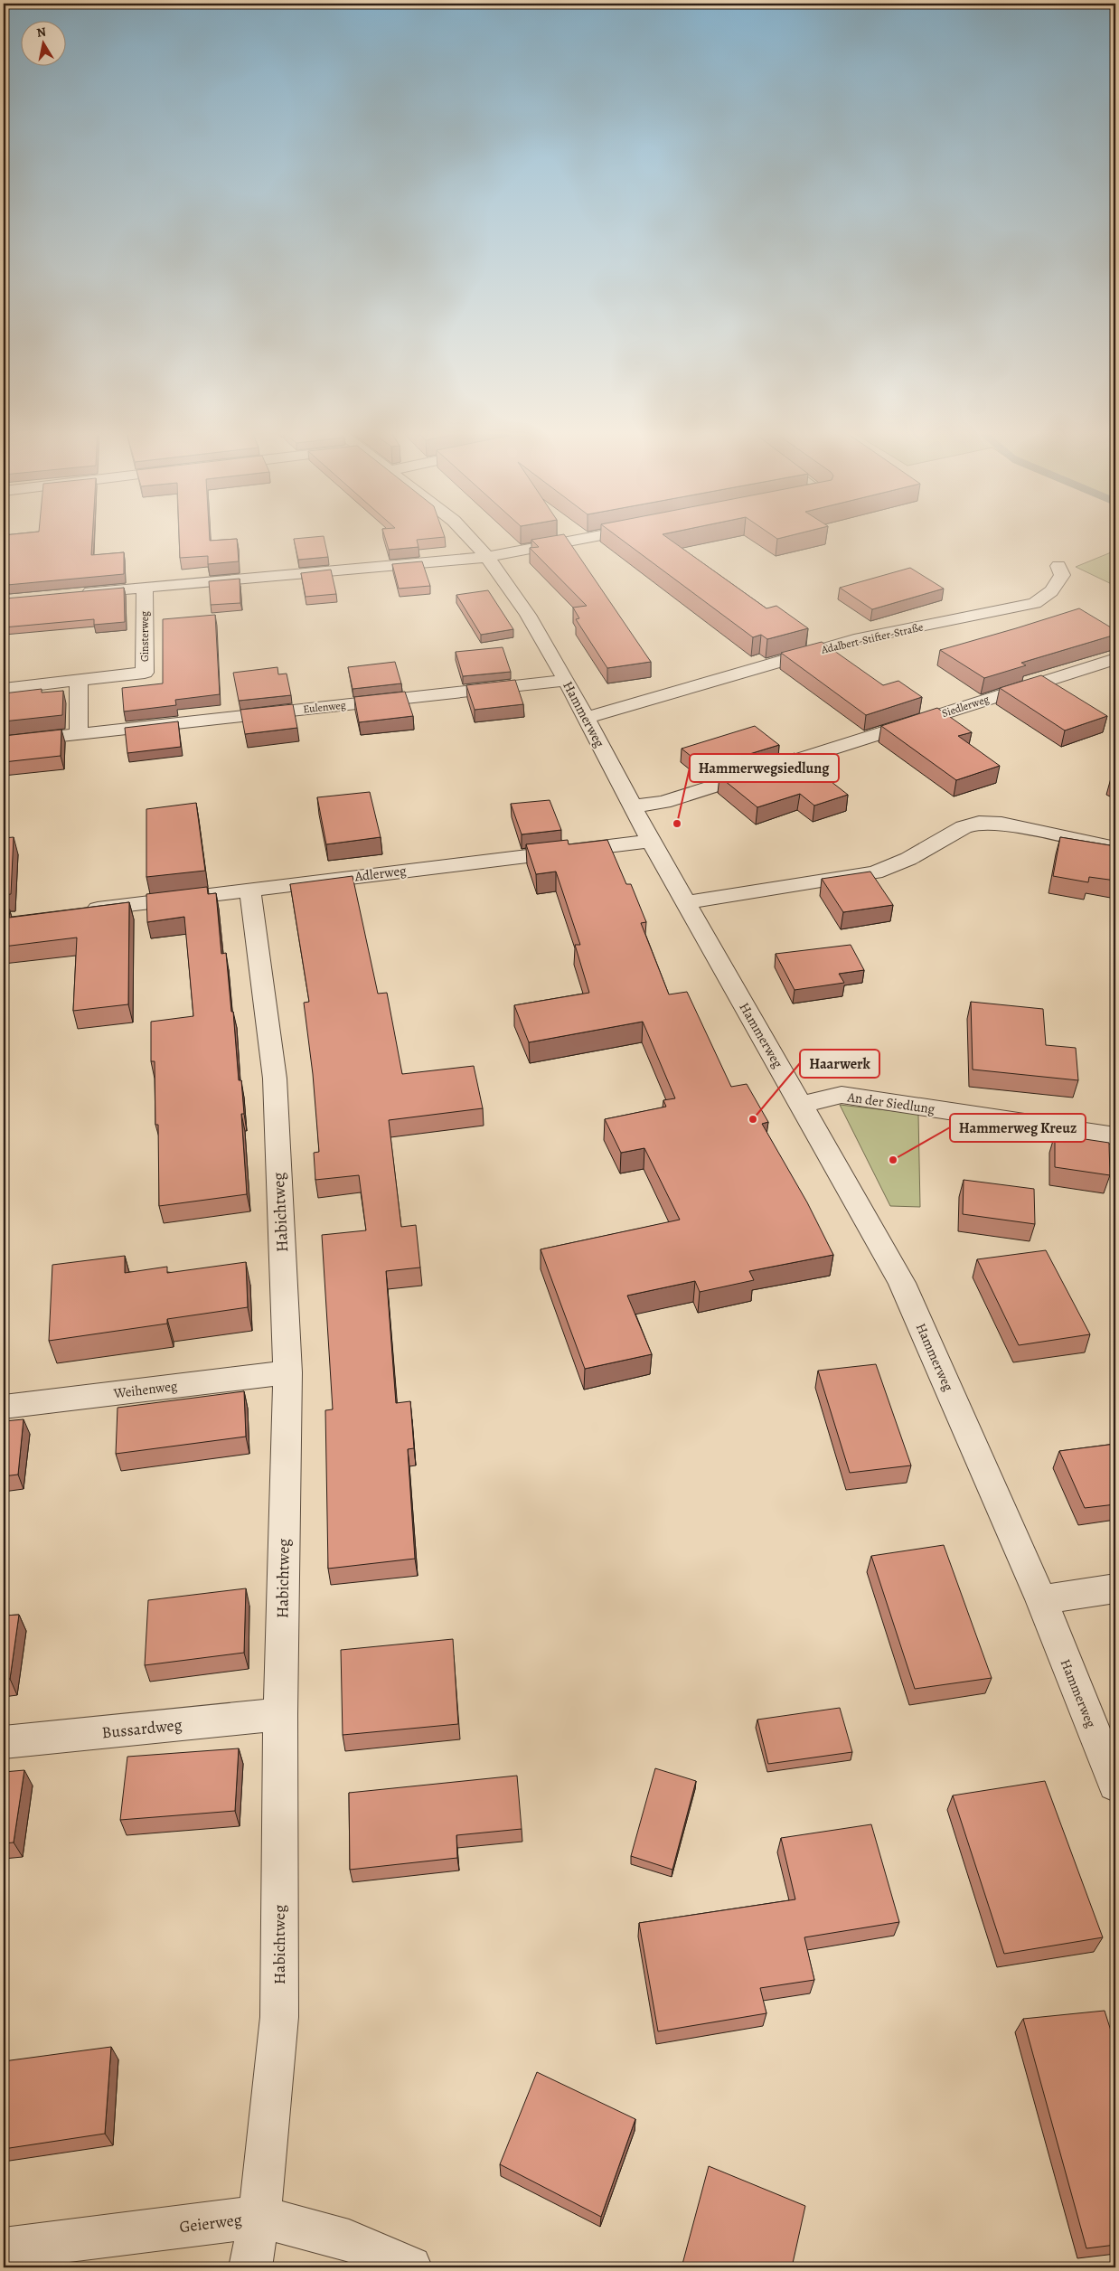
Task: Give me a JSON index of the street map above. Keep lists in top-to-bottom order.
{
  "streets": {
    "street": [
      "Ginsterweg",
      "Adalbert-Stifter-Straße",
      "Siedlerweg",
      "Eulenweg",
      "Hammerweg",
      "Adlerweg",
      "An der Siedlung",
      "Habichtweg",
      "Weihenweg",
      "Bussardweg",
      "Geierweg"
    ]
  },
  "crossings": [
    ["Adalbert-Stifter-Straße", "Hammerweg"],
    ["Siedlerweg", "Hammerweg"],
    ["Eulenweg", "Hammerweg"],
    ["Hammerweg", "Adlerweg"],
    ["Hammerweg", "An der Siedlung"],
    ["Adlerweg", "Habichtweg"],
    ["Habichtweg", "Weihenweg"],
    ["Habichtweg", "Bussardweg"],
    ["Habichtweg", "Geierweg"]
  ],
  "places": ["Hammerwegsiedlung", "Haarwerk", "Hammerweg Kreuz"],
  "north": "top"
}
